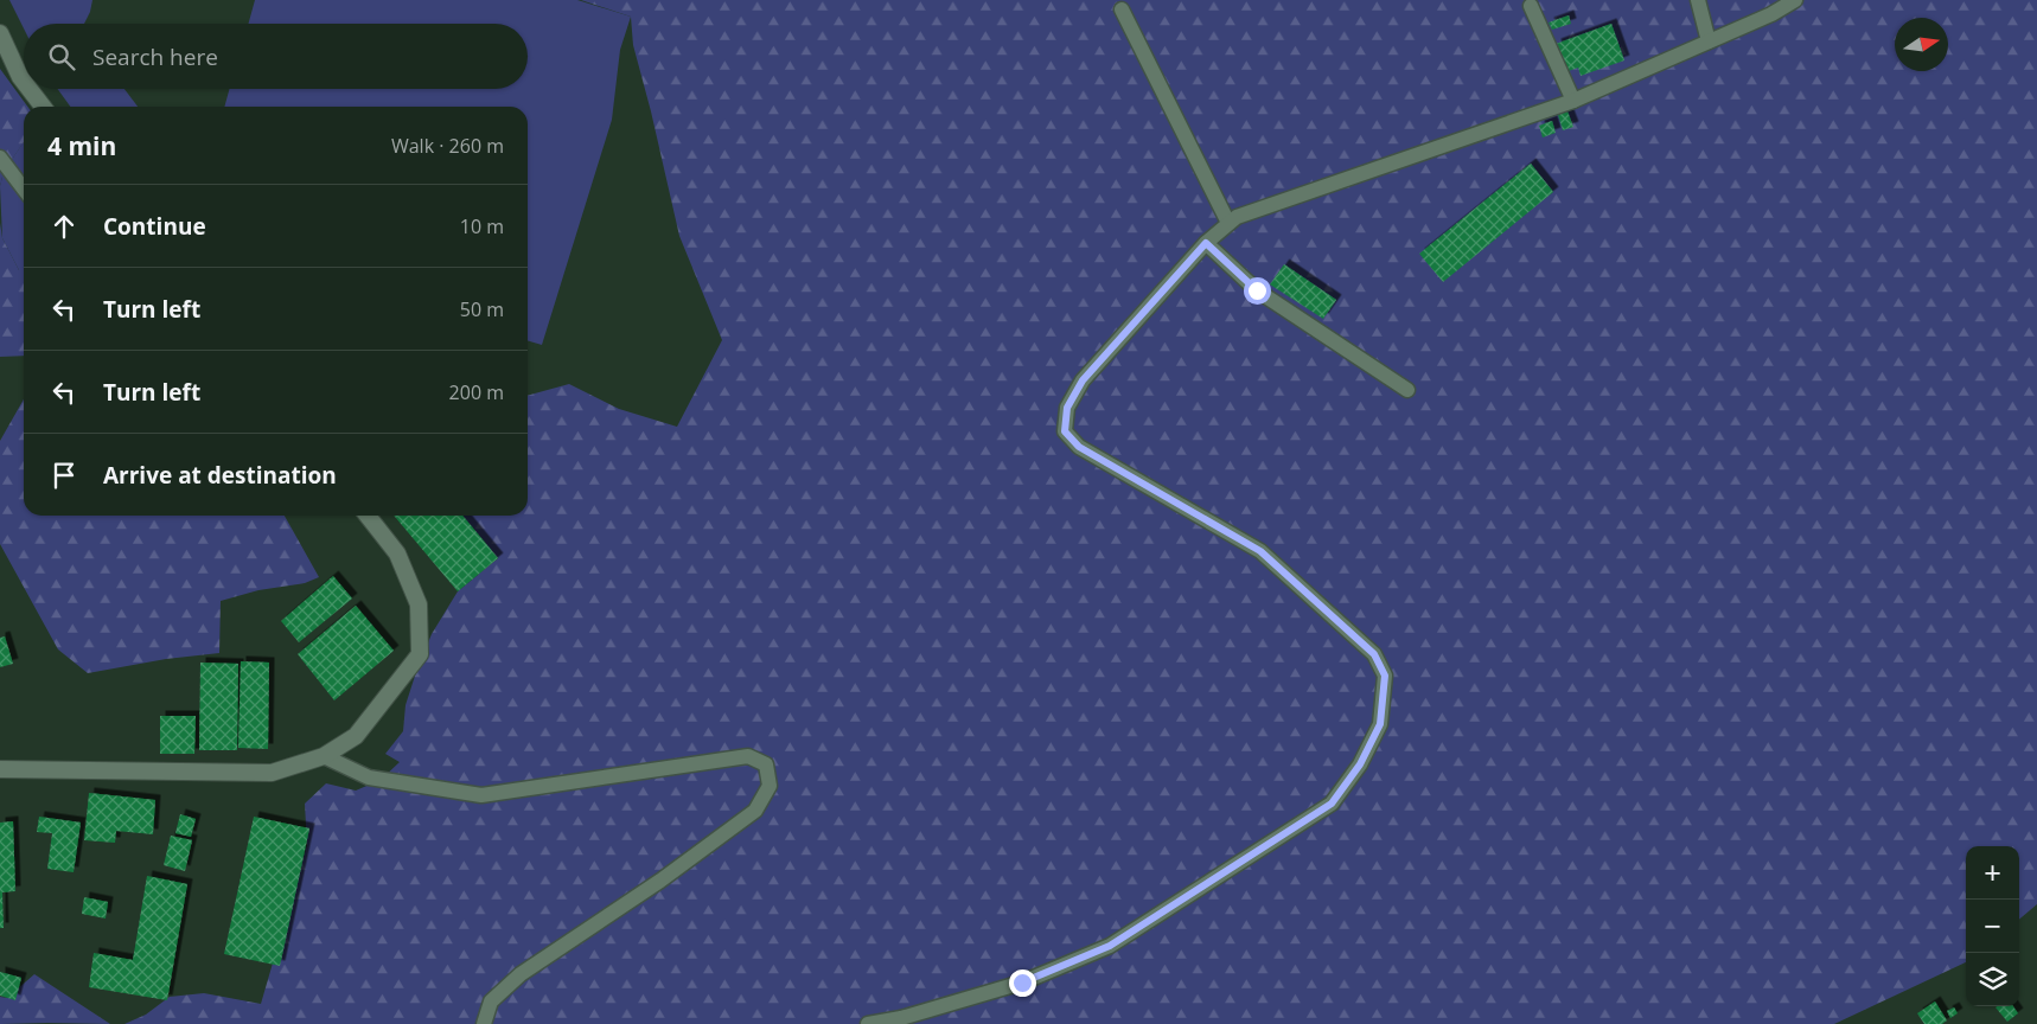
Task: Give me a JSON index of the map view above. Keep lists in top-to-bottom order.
{
  "north": "right",
  "page": {
    "search": "Search here",
    "heading": ["4 min", "Walk · 260 m"],
    "list": [
      ["Continue", "10 m"],
      ["Turn left", "50 m"],
      ["Turn left", "200 m"],
      "Arrive at destination"
    ],
    "map_buttons": ["+", "−"]
  }
}
